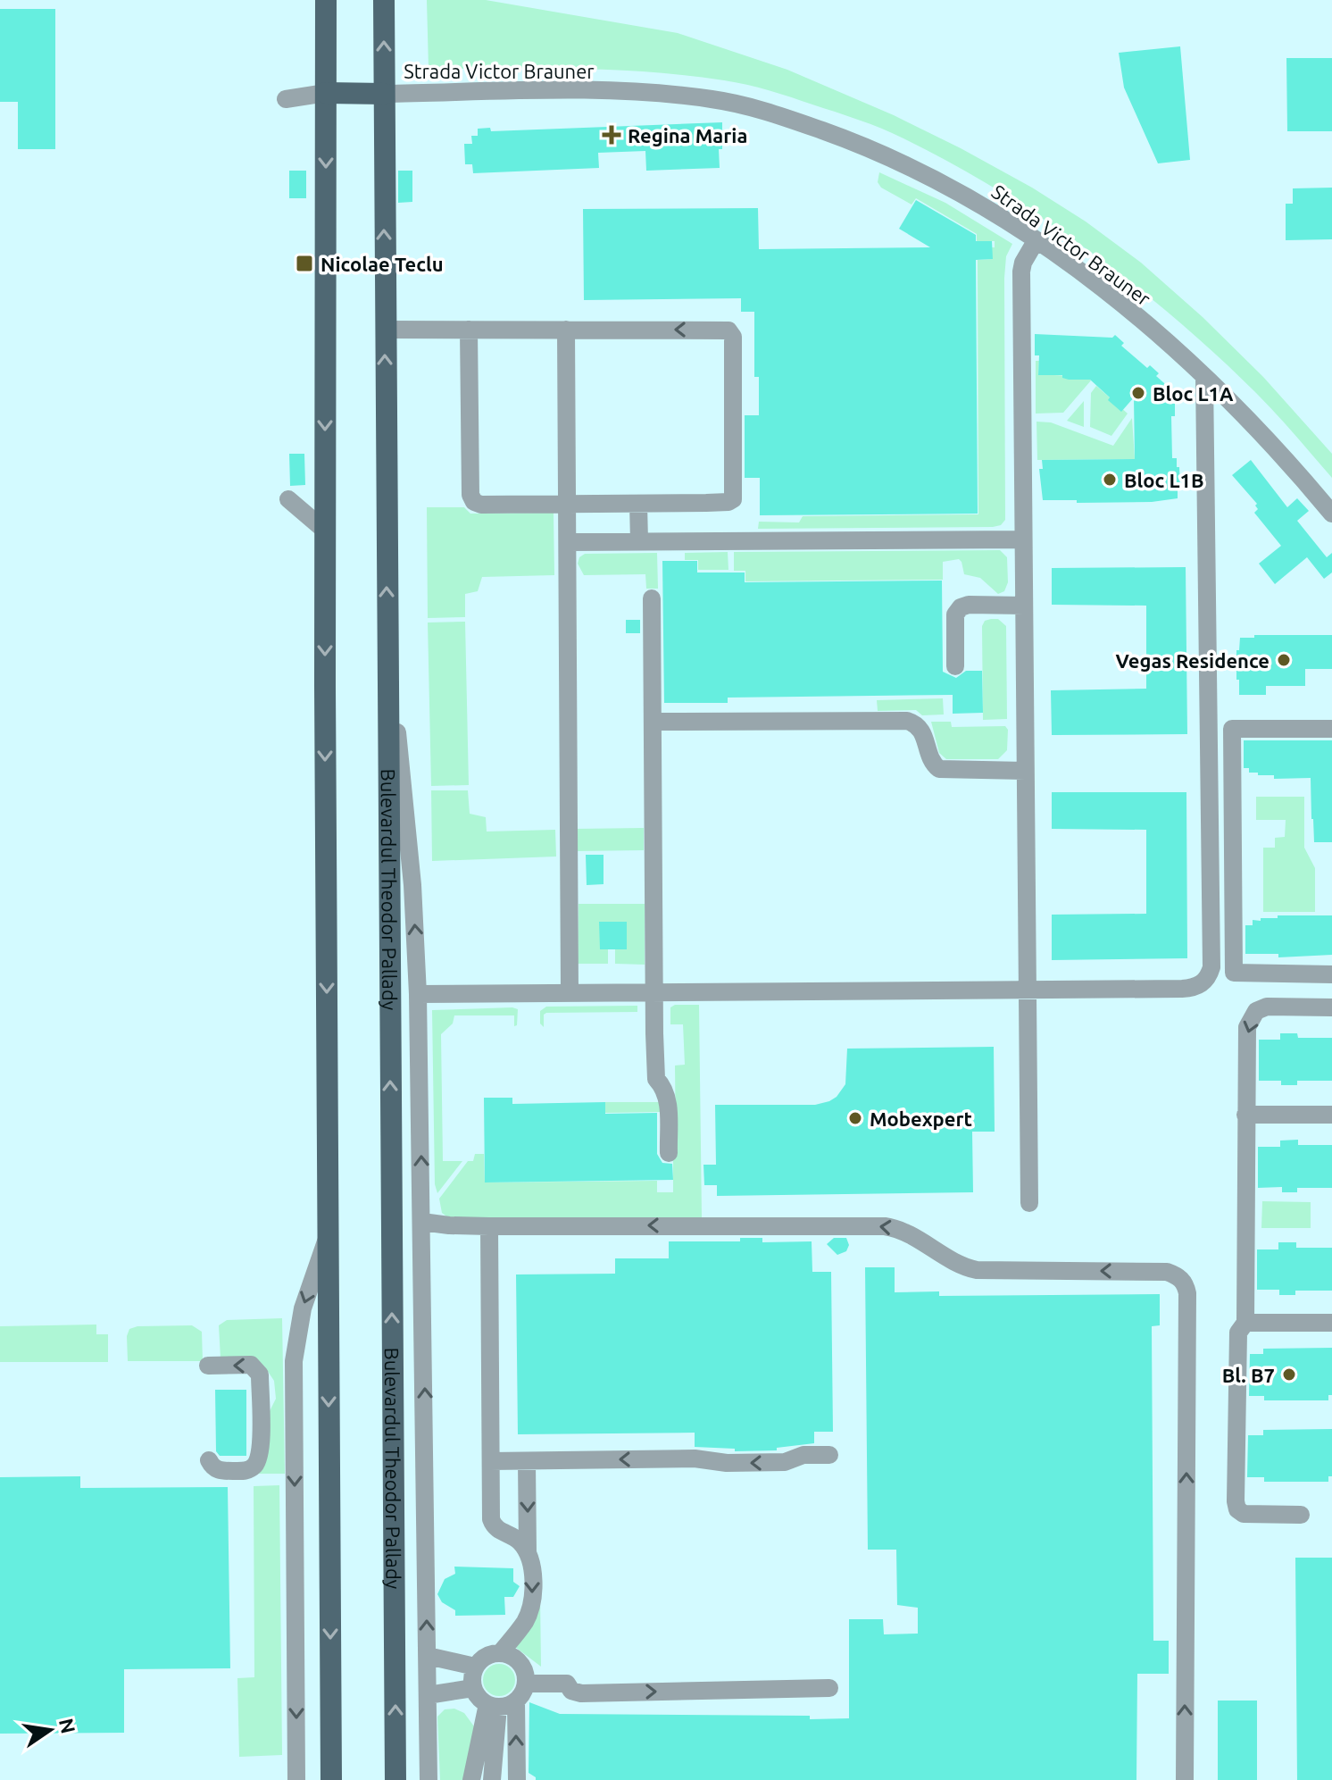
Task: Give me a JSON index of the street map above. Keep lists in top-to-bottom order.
{
  "streets": {
    "main road": ["Bulevardul Theodor Pallady"],
    "street": ["Strada Victor Brauner"]
  },
  "crossings": [
    ["Strada Victor Brauner", "Bulevardul Theodor Pallady"]
  ],
  "places": {
    "health": ["Regina Maria"],
    "transit": ["Nicolae Teclu"],
    "other": [
      "Bloc L1A",
      "Bloc L1B",
      "Vegas Residence",
      "Mobexpert",
      "Bl. B7"
    ]
  },
  "north": "right"
}
